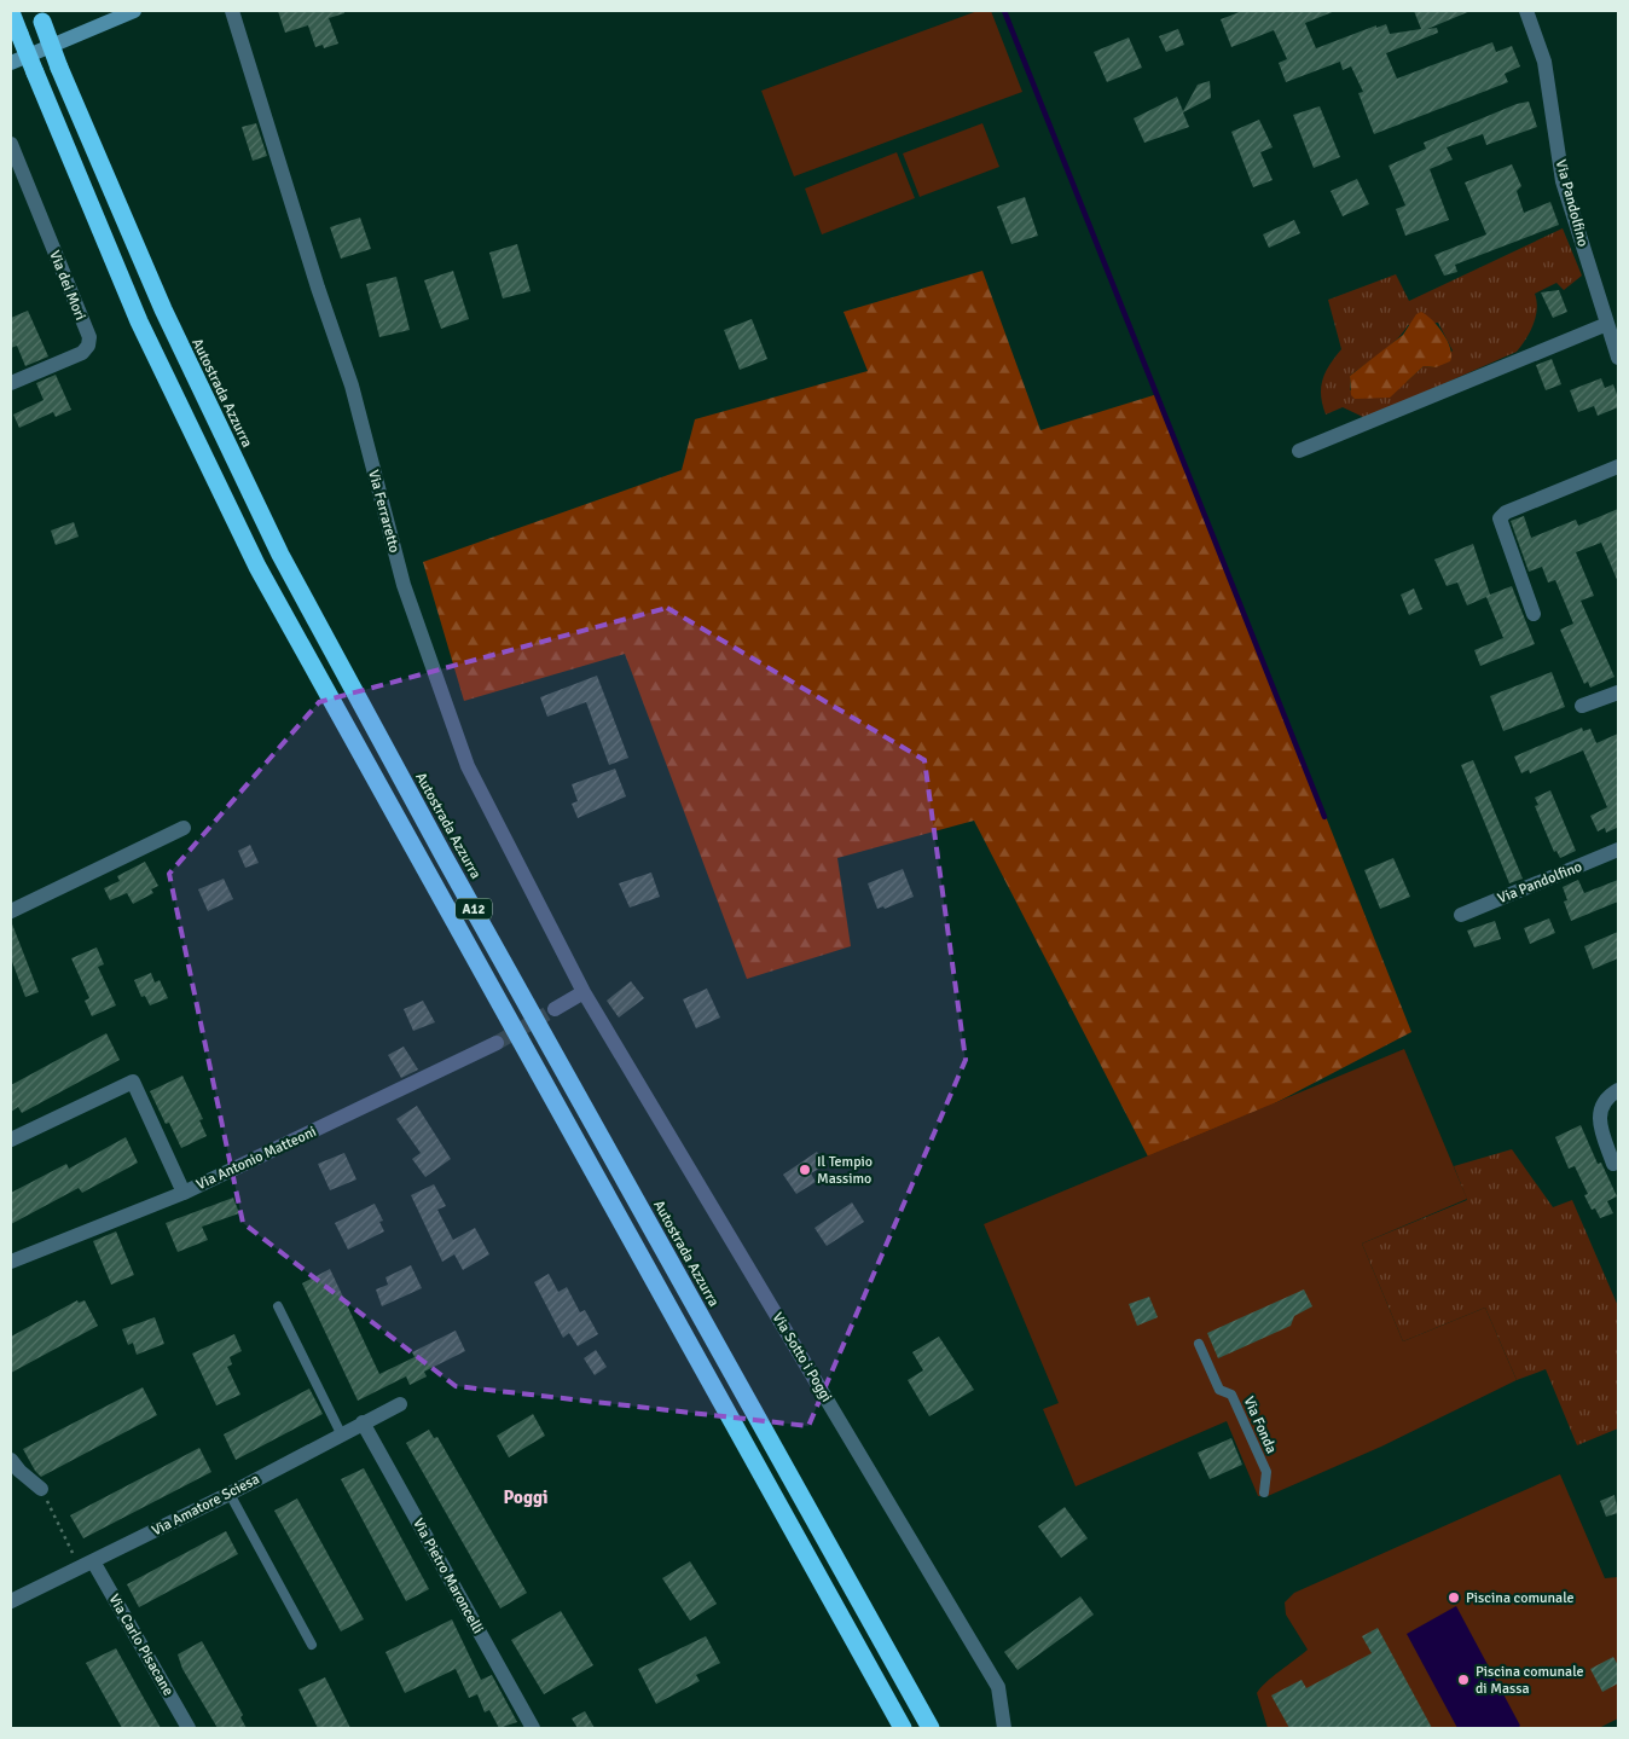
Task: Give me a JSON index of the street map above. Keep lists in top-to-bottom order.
{
  "streets": {
    "highway": ["Autostrada Azzurra", "A12"],
    "street": [
      "Via Pandolfino",
      "Via dei Mori",
      "Via Ferraretto",
      "Via Antonio Matteoni",
      "Via Sotto i Poggi",
      "Via Amatore Sciesa",
      "Via Pietro Maroncelli",
      "Via Carlo Pisacane"
    ],
    "lane": ["Via Fonda"]
  },
  "crossings": [
    ["Via Ferraretto", "Via Sotto i Poggi"],
    ["Via Amatore Sciesa", "Via Pietro Maroncelli"],
    ["Via Amatore Sciesa", "Via Carlo Pisacane"]
  ],
  "districts": ["Poggi"],
  "places": ["Il Tempio Massimo", "Piscina comunale", "Piscina comunale di Massa"]
}
